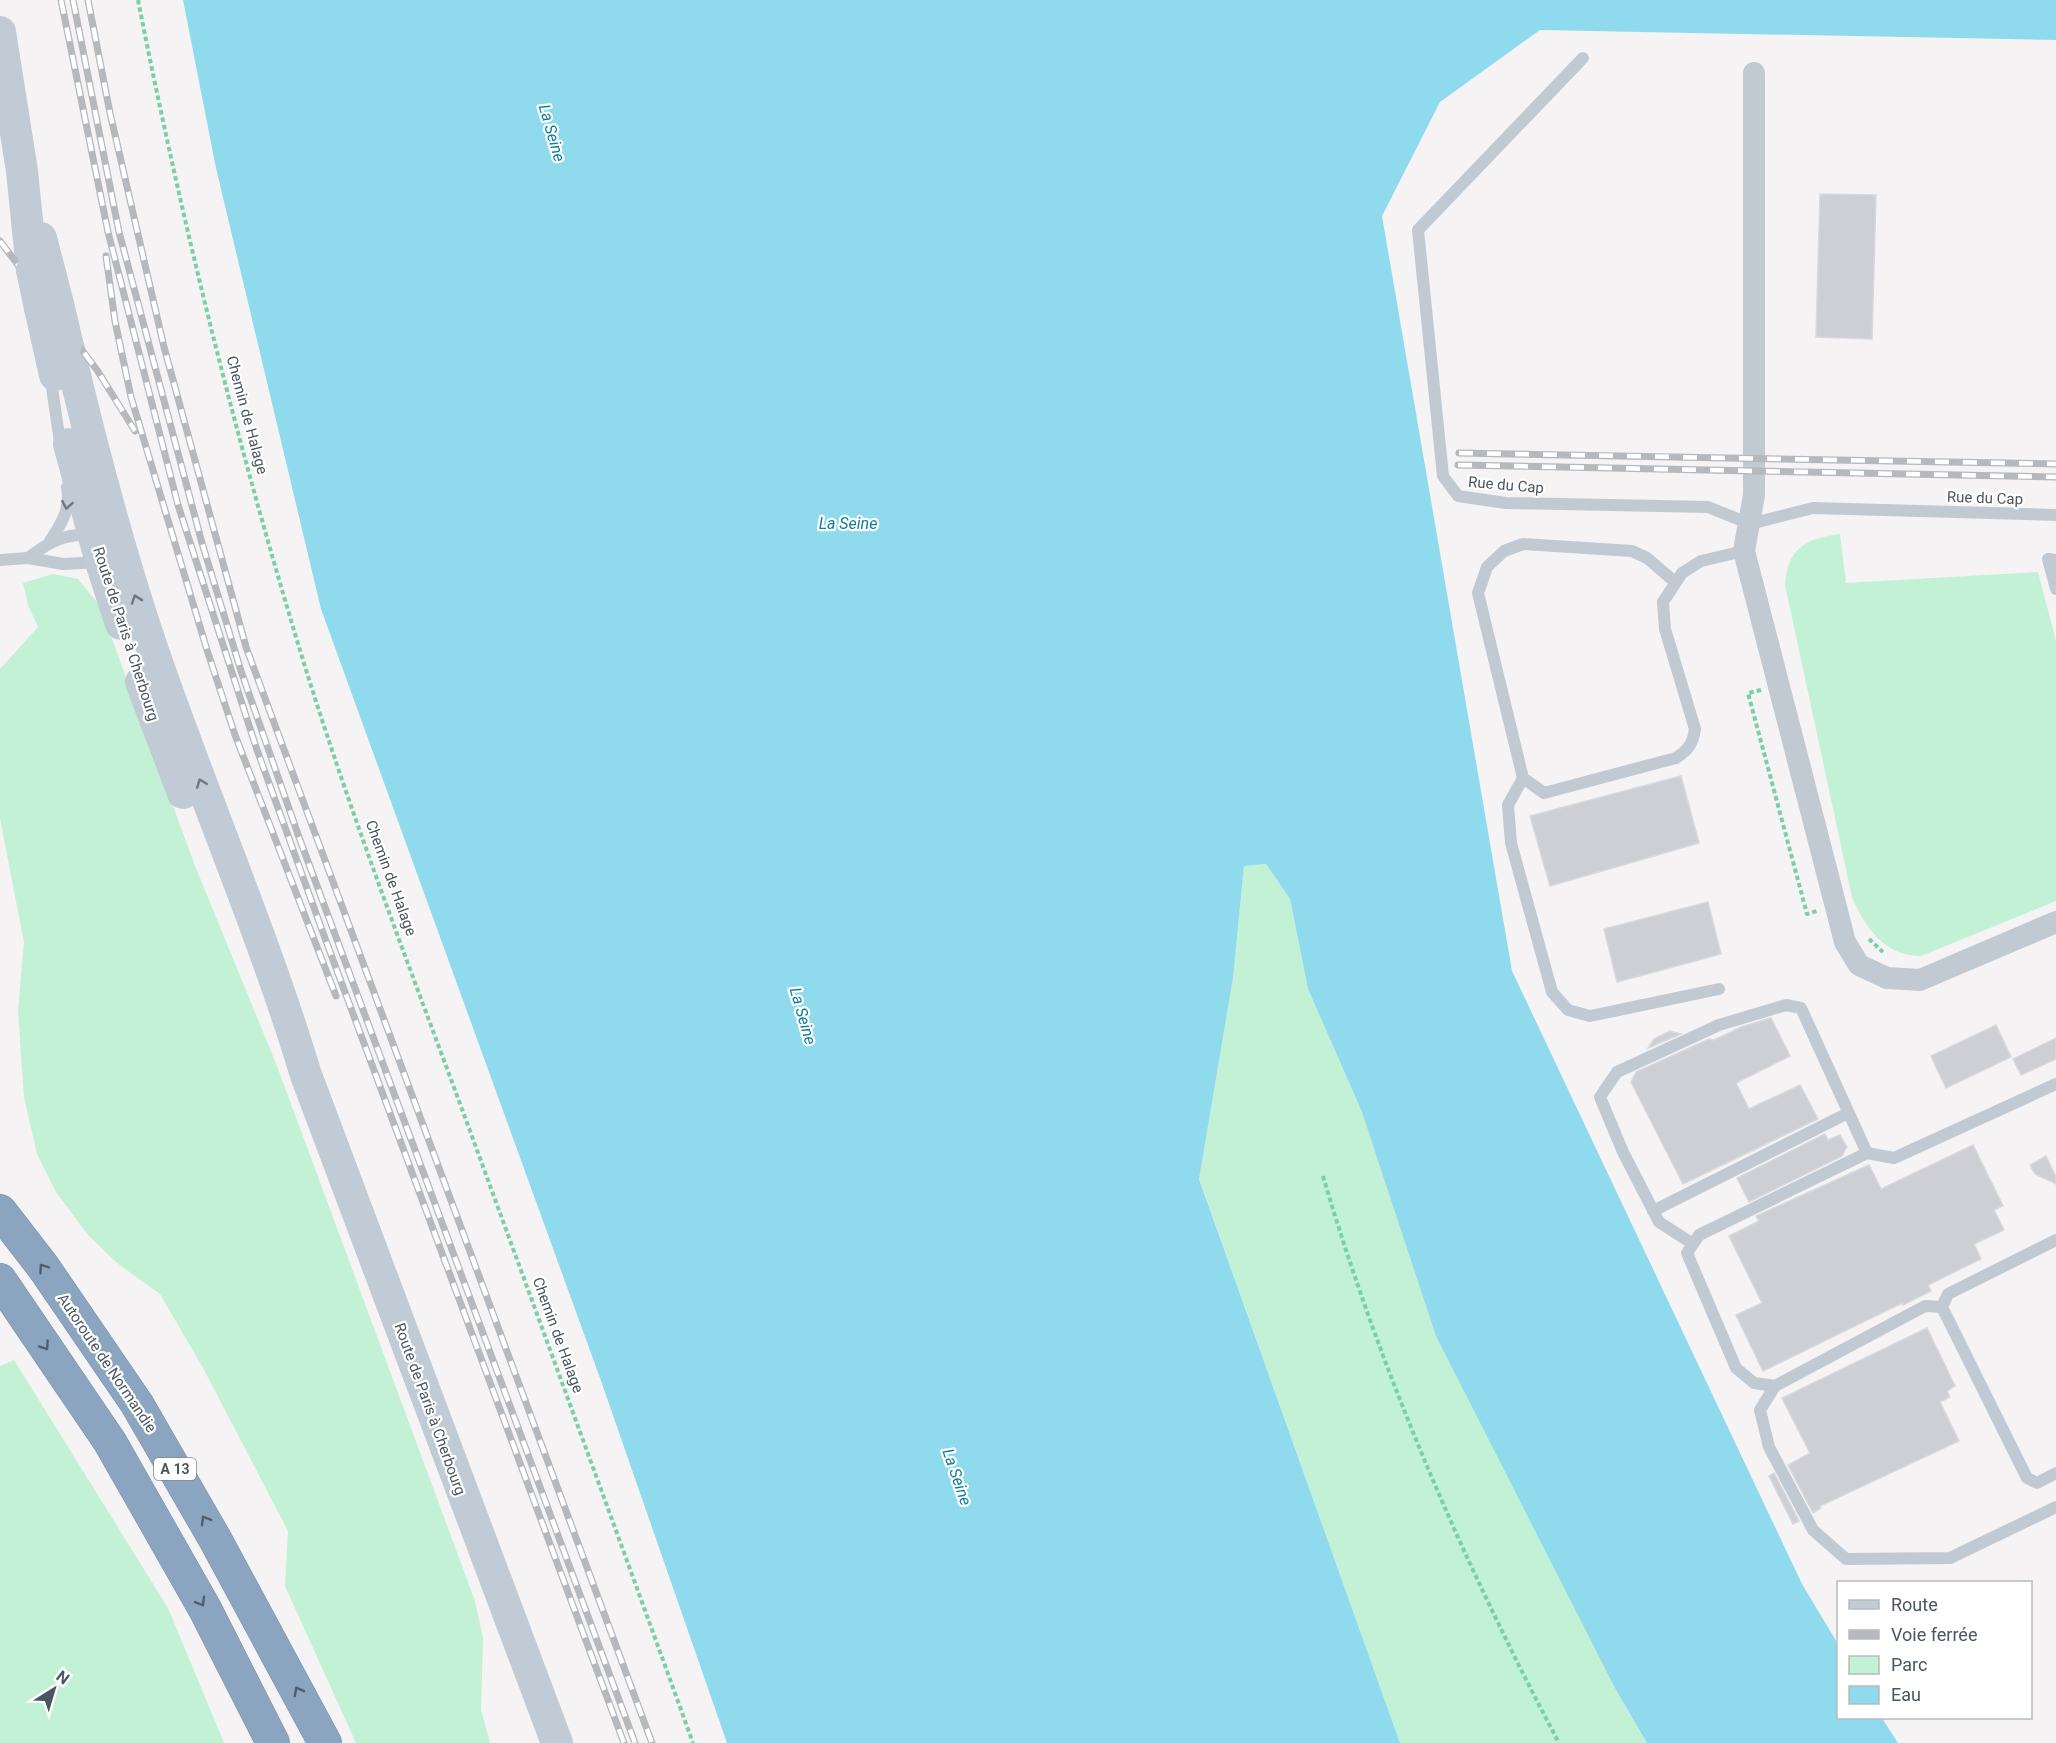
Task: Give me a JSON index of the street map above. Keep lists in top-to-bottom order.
{
  "streets": {
    "highway": ["Autoroute de Normandie", "A 13"],
    "main road": ["Route de Paris à Cherbourg"],
    "lane": ["Rue du Cap"],
    "path": ["Chemin de Halage"]
  },
  "water": ["La Seine"],
  "legend": [
    "Route",
    "Voie ferrée",
    "Parc",
    "Eau"
  ],
  "north": "top right"
}
